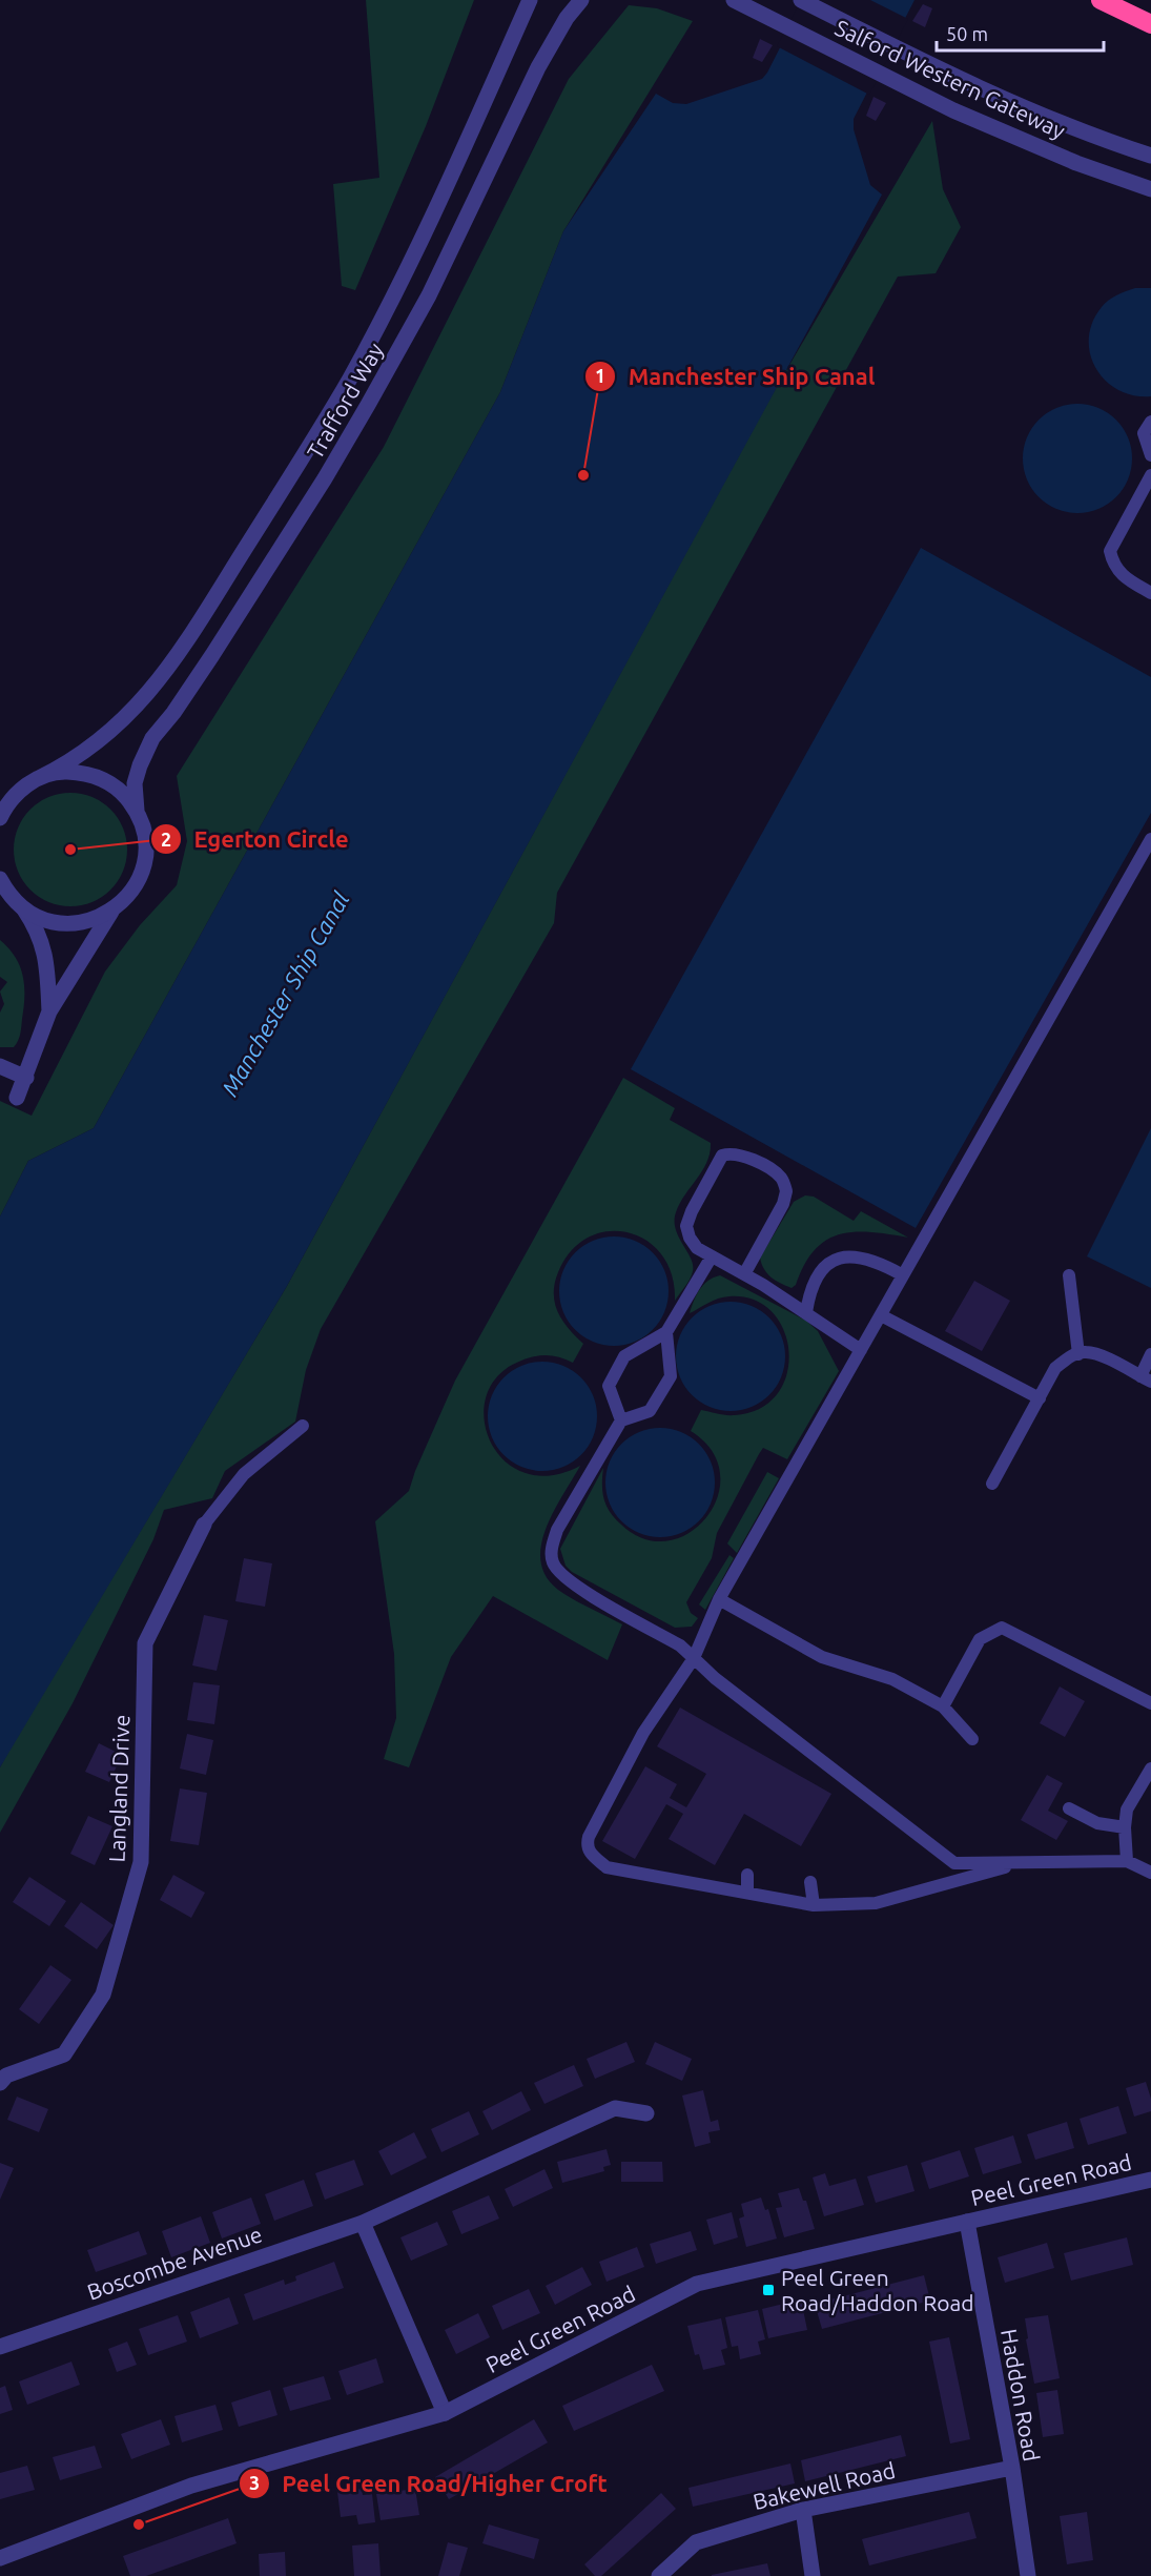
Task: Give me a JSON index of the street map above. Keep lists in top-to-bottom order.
{
  "streets": {
    "street": [
      "Salford Western Gateway",
      "Trafford Way",
      "Langland Drive",
      "Peel Green Road",
      "Boscombe Avenue",
      "Haddon Road",
      "Bakewell Road"
    ]
  },
  "crossings": [
    ["Peel Green Road", "Haddon Road"],
    ["Haddon Road", "Bakewell Road"]
  ],
  "water": ["Manchester Ship Canal"],
  "places": {
    "other": ["Manchester Ship Canal", "Egerton Circle", "Peel Green Road/Higher Croft"],
    "transit": ["Peel Green Road/Haddon Road"]
  },
  "scale_bar": "50 m"
}
